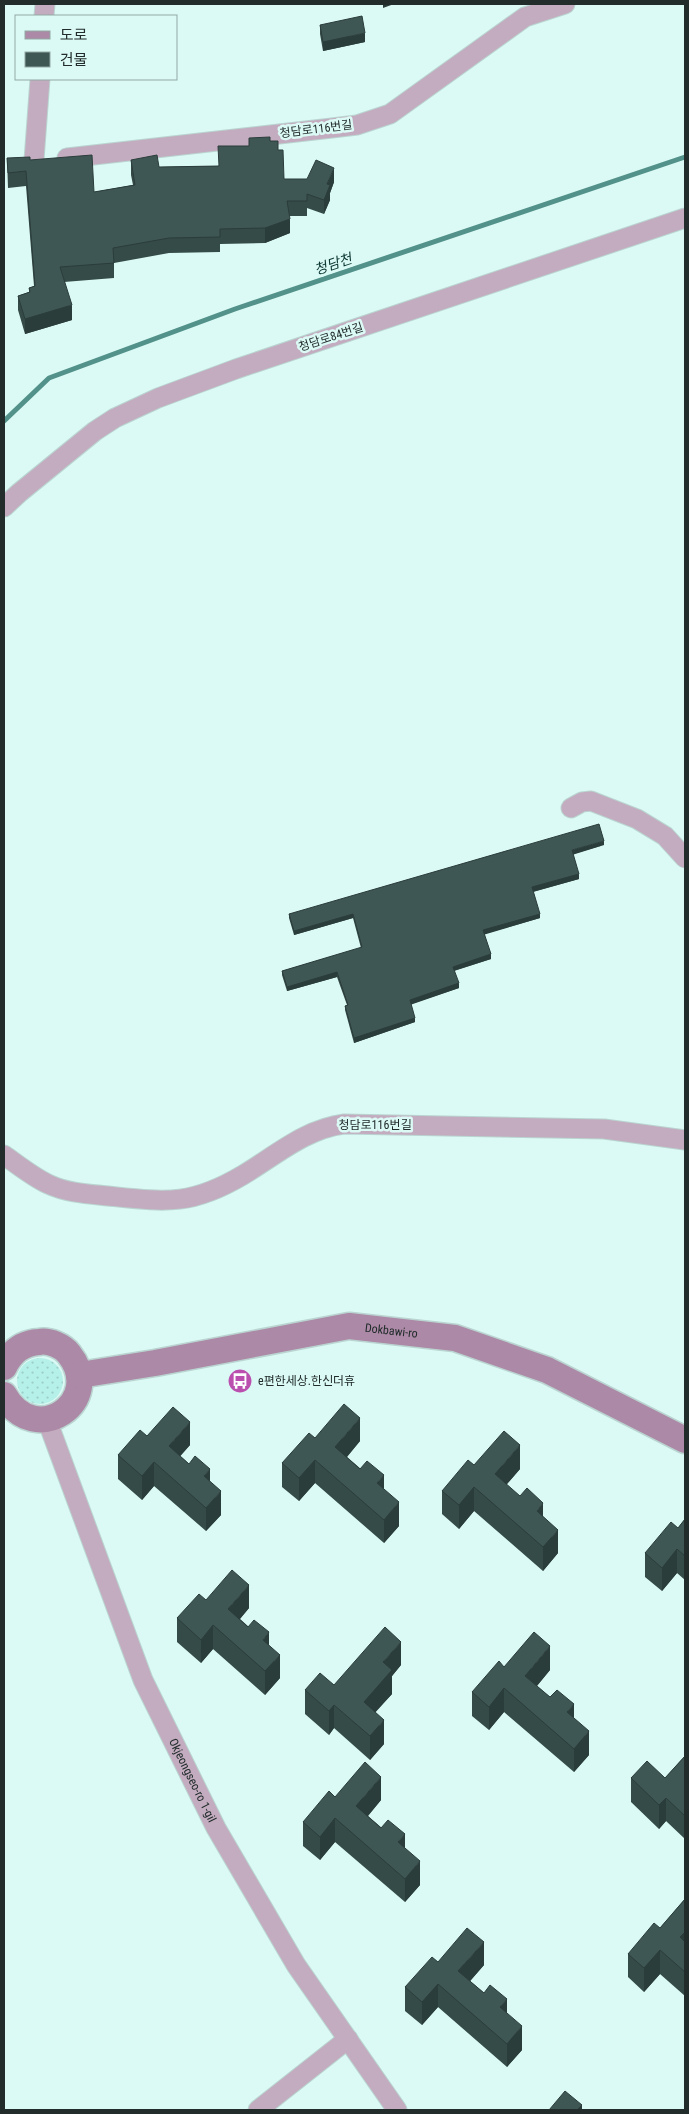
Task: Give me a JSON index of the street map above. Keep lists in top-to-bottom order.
{
  "streets": {
    "main road": ["Dokbawi-ro"],
    "street": ["청담로116번길", "청담로84번길", "Okjeongseo-ro 1-gil"]
  },
  "water": ["청담천"],
  "places": {
    "bus stop": ["e편한세상.한신더휴"]
  },
  "legend": ["도로", "건물"]
}
